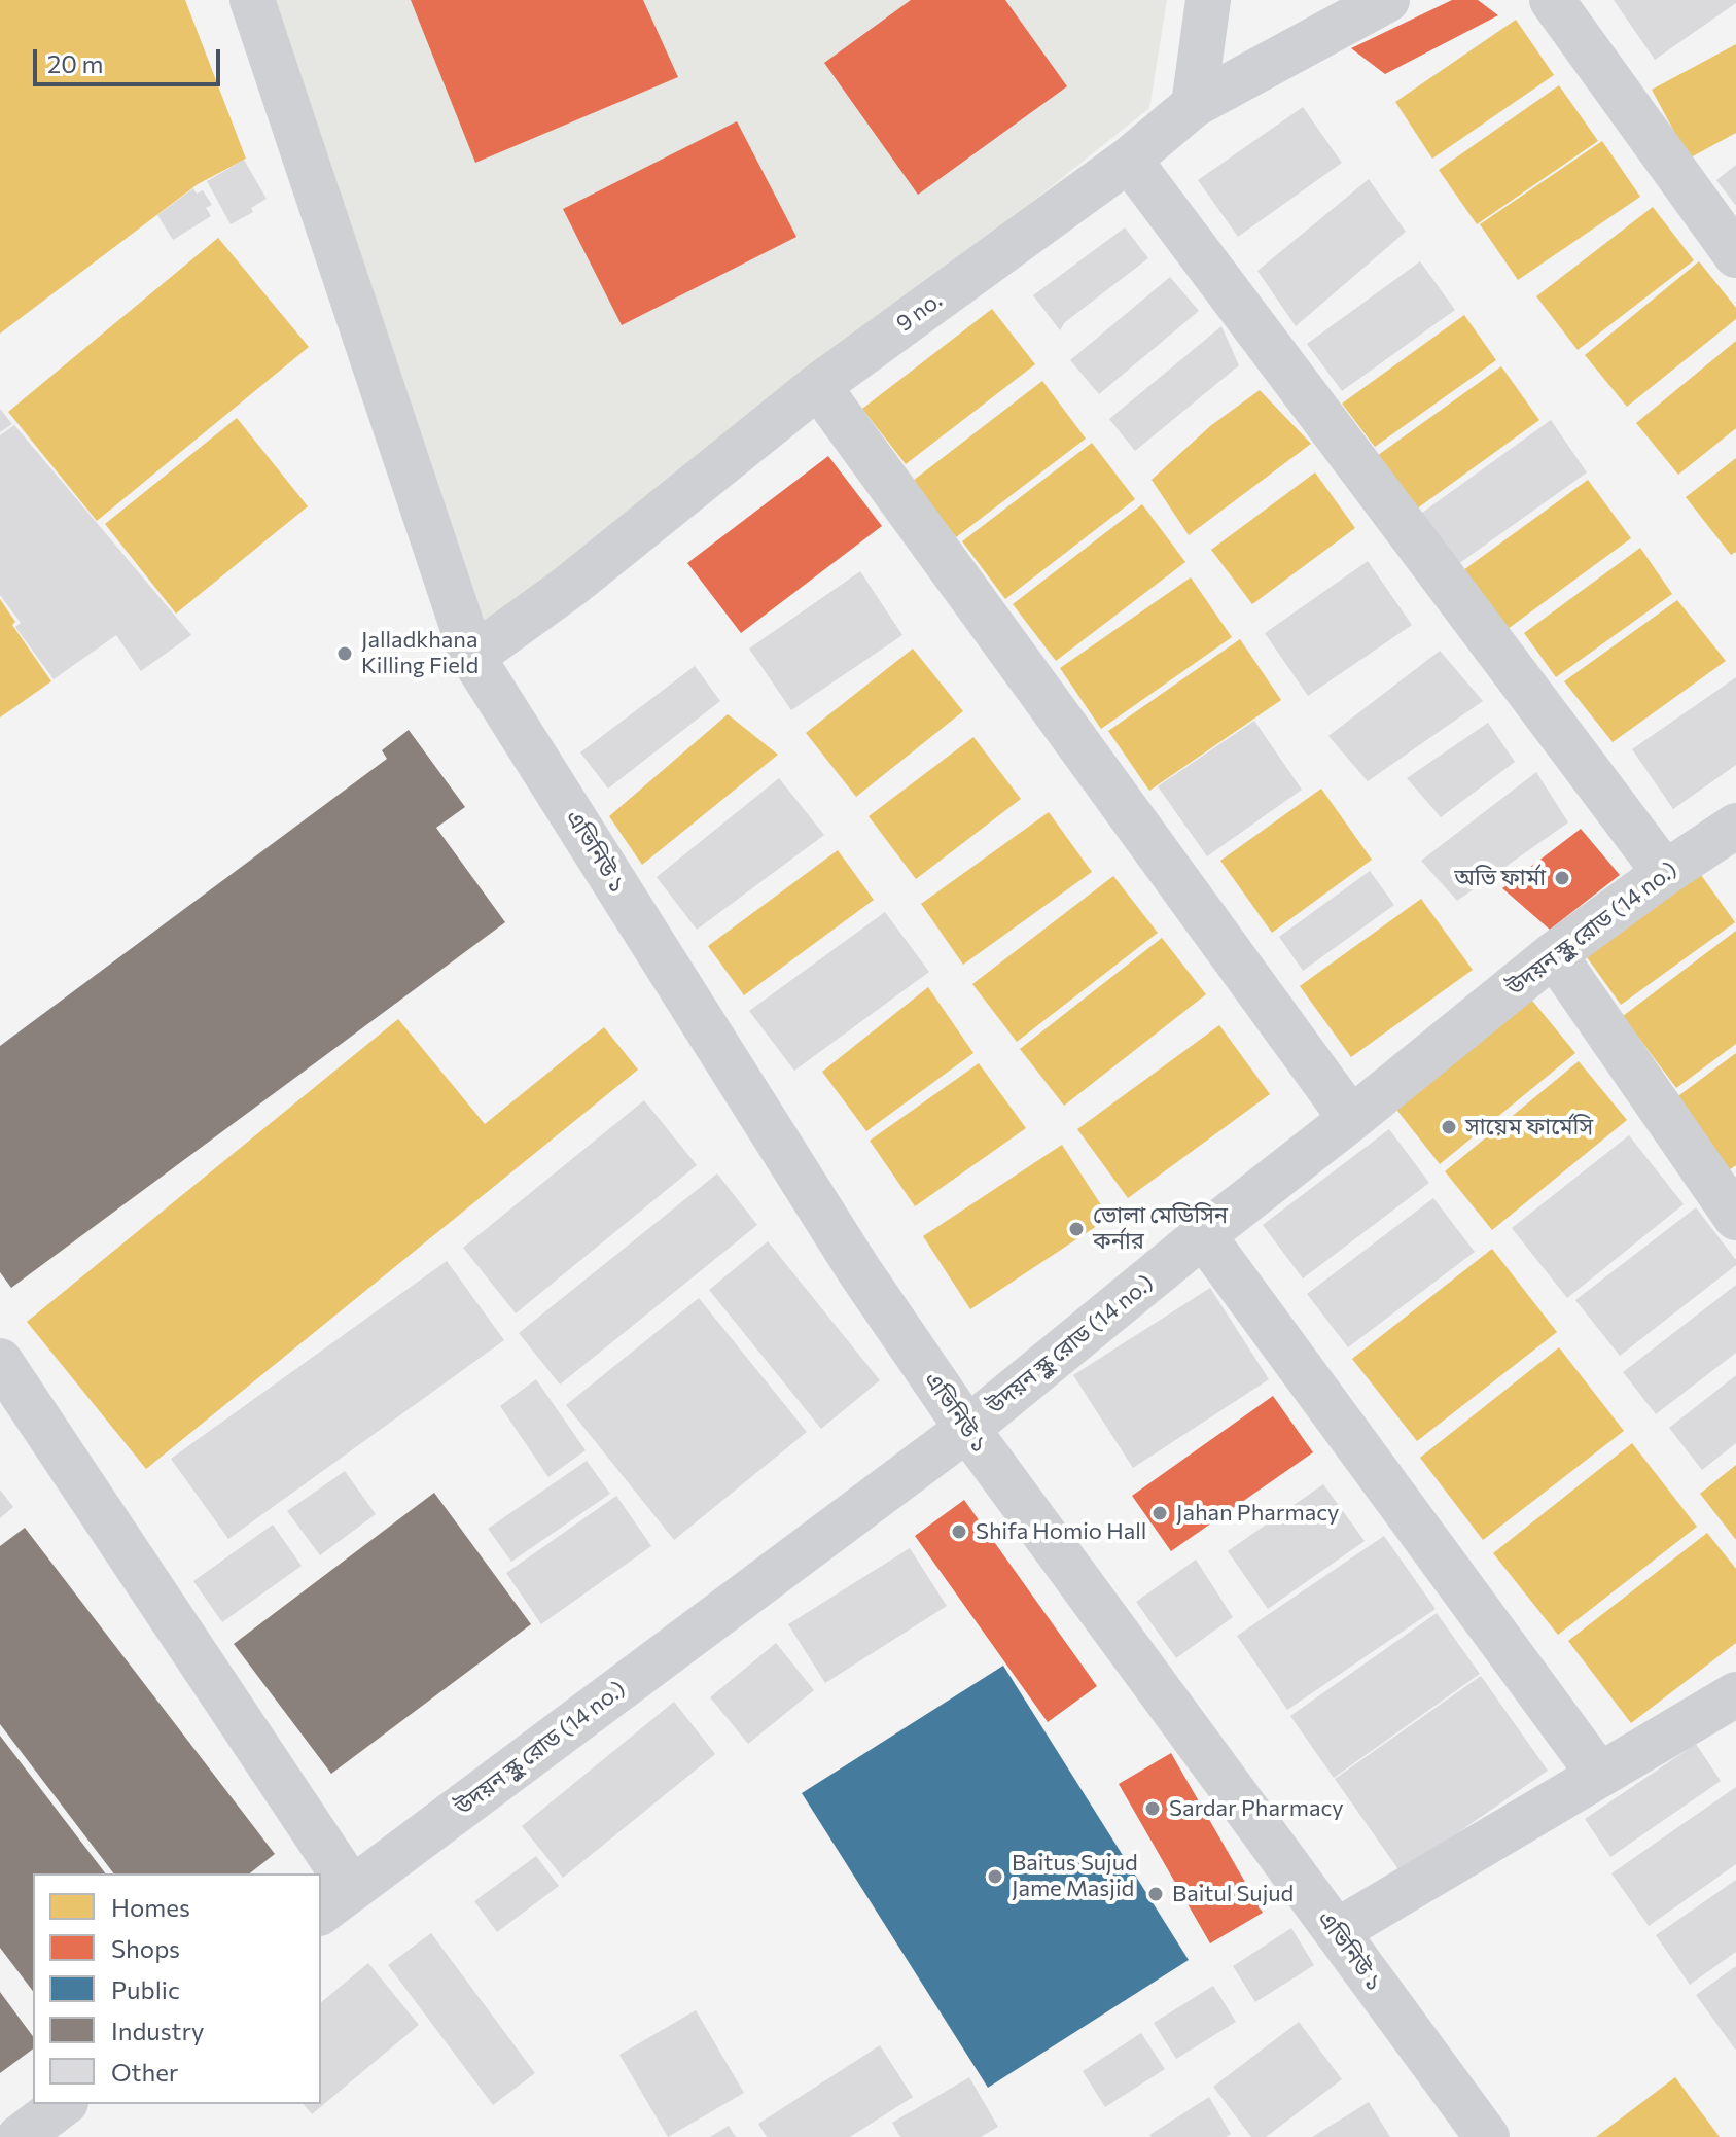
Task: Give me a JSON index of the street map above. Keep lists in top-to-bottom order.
{
  "streets": {
    "street": ["9 no.", "এভিনিউ ১", "উদয়ন স্কুল রোড (14 no.)"]
  },
  "crossings": [
    ["9 no.", "এভিনিউ ১"],
    ["এভিনিউ ১", "উদয়ন স্কুল রোড (14 no.)"]
  ],
  "places": [
    "Jalladkhana Killing Field",
    "অভি ফার্মা",
    "সায়েম ফার্মেসি",
    "ভোলা মেডিসিন কর্নার",
    "Jahan Pharmacy",
    "Shifa Homio Hall",
    "Sardar Pharmacy",
    "Baitus Sujud Jame Masjid",
    "Baitul Sujud"
  ],
  "legend": [
    "Homes",
    "Shops",
    "Public",
    "Industry",
    "Other"
  ],
  "scale_bar": "20 m"
}
